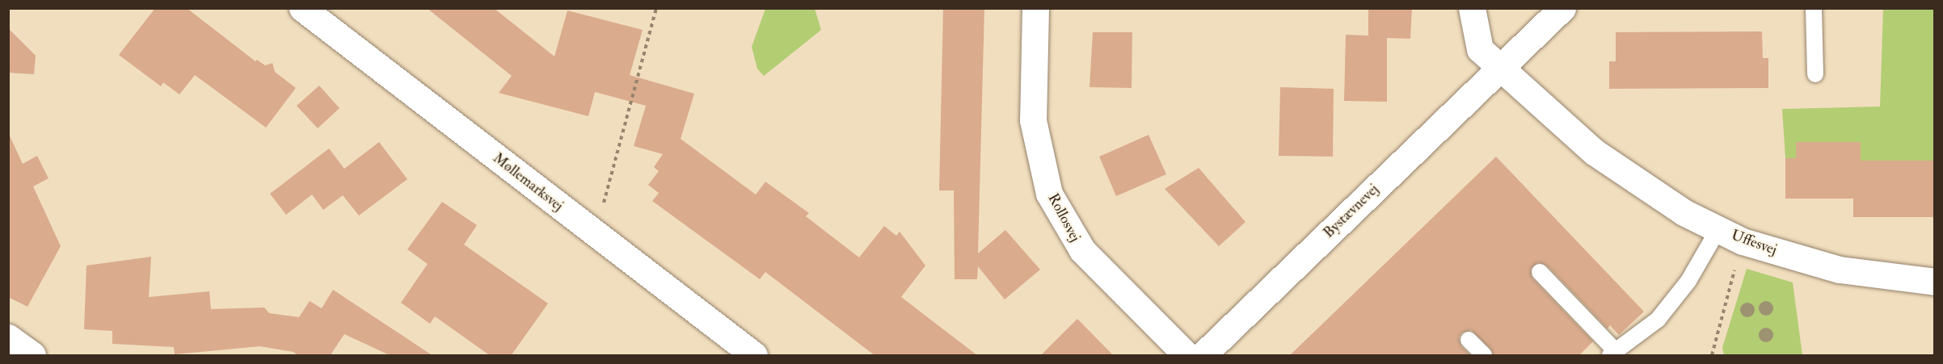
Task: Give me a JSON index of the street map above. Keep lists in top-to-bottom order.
{
  "streets": {
    "street": [
      "Møllemarksvej",
      "Bystævnevej",
      "Rollosvej",
      "Uffesvej"
    ]
  },
  "crossings": [
    ["Bystævnevej", "Uffesvej"]
  ]
}
